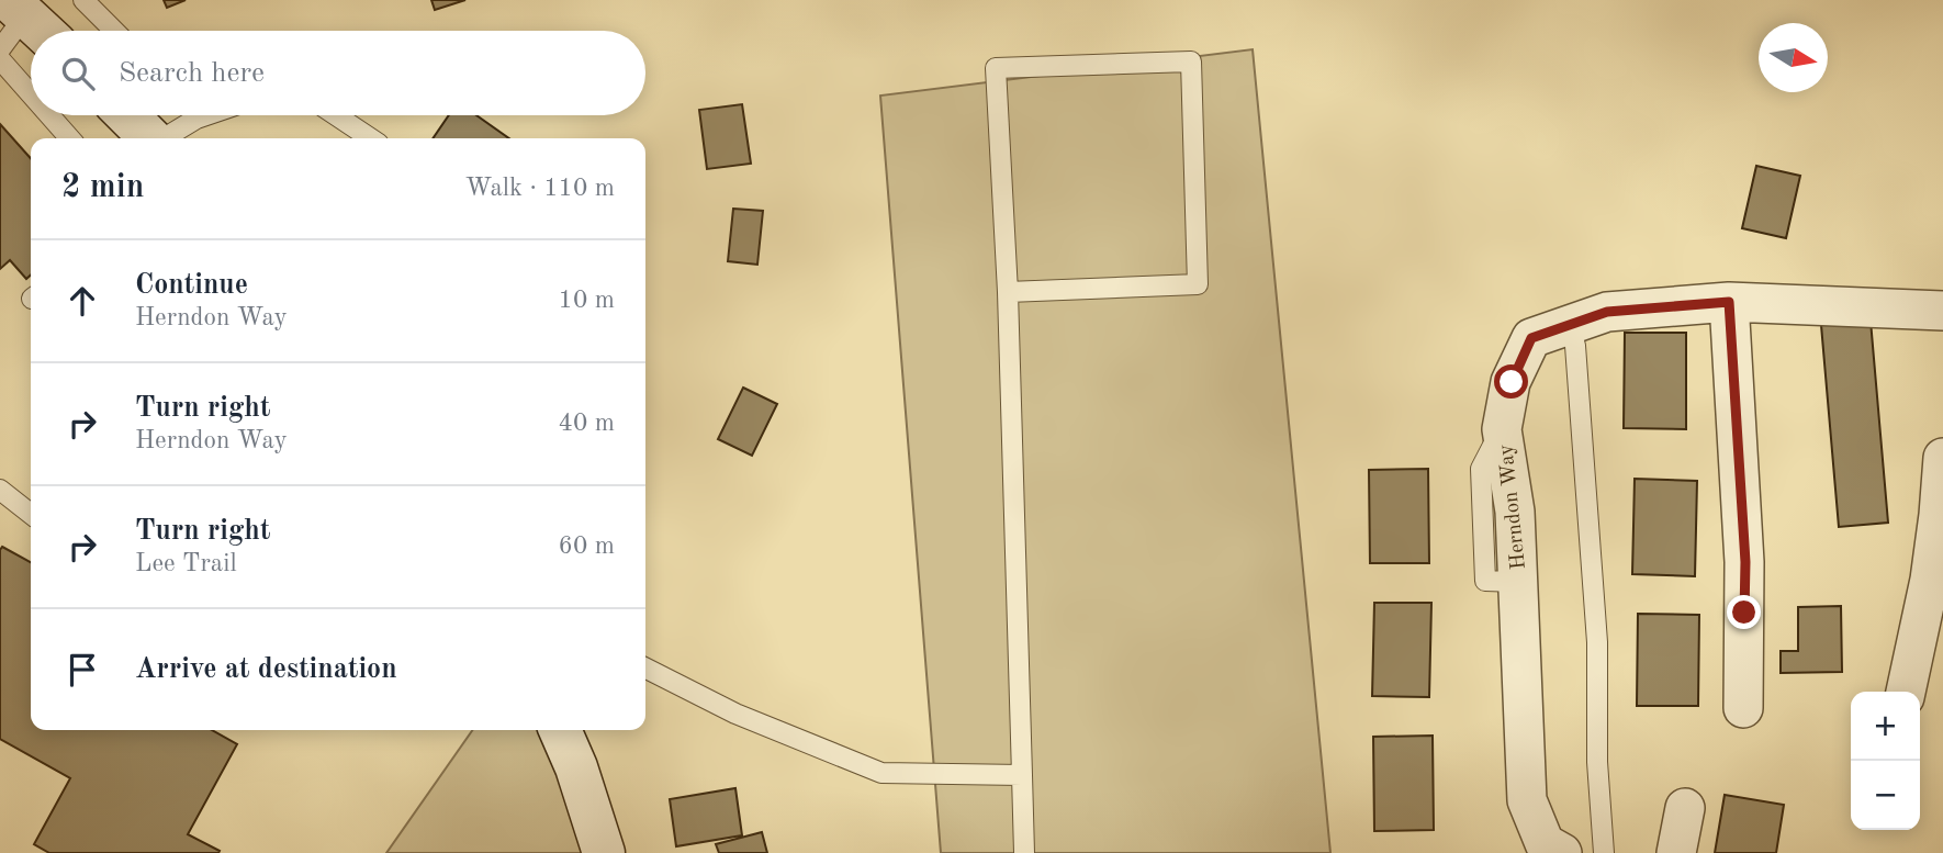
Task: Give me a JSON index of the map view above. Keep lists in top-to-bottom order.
{
  "streets": {
    "street": ["Herndon Way"]
  },
  "north": "right",
  "page": {
    "search": "Search here",
    "heading": ["2 min", "Walk · 110 m"],
    "list": [
      ["Continue", "Herndon Way", "10 m"],
      ["Turn right", "Herndon Way", "40 m"],
      ["Turn right", "Lee Trail", "60 m"],
      "Arrive at destination"
    ],
    "map_buttons": ["+", "−"]
  }
}
